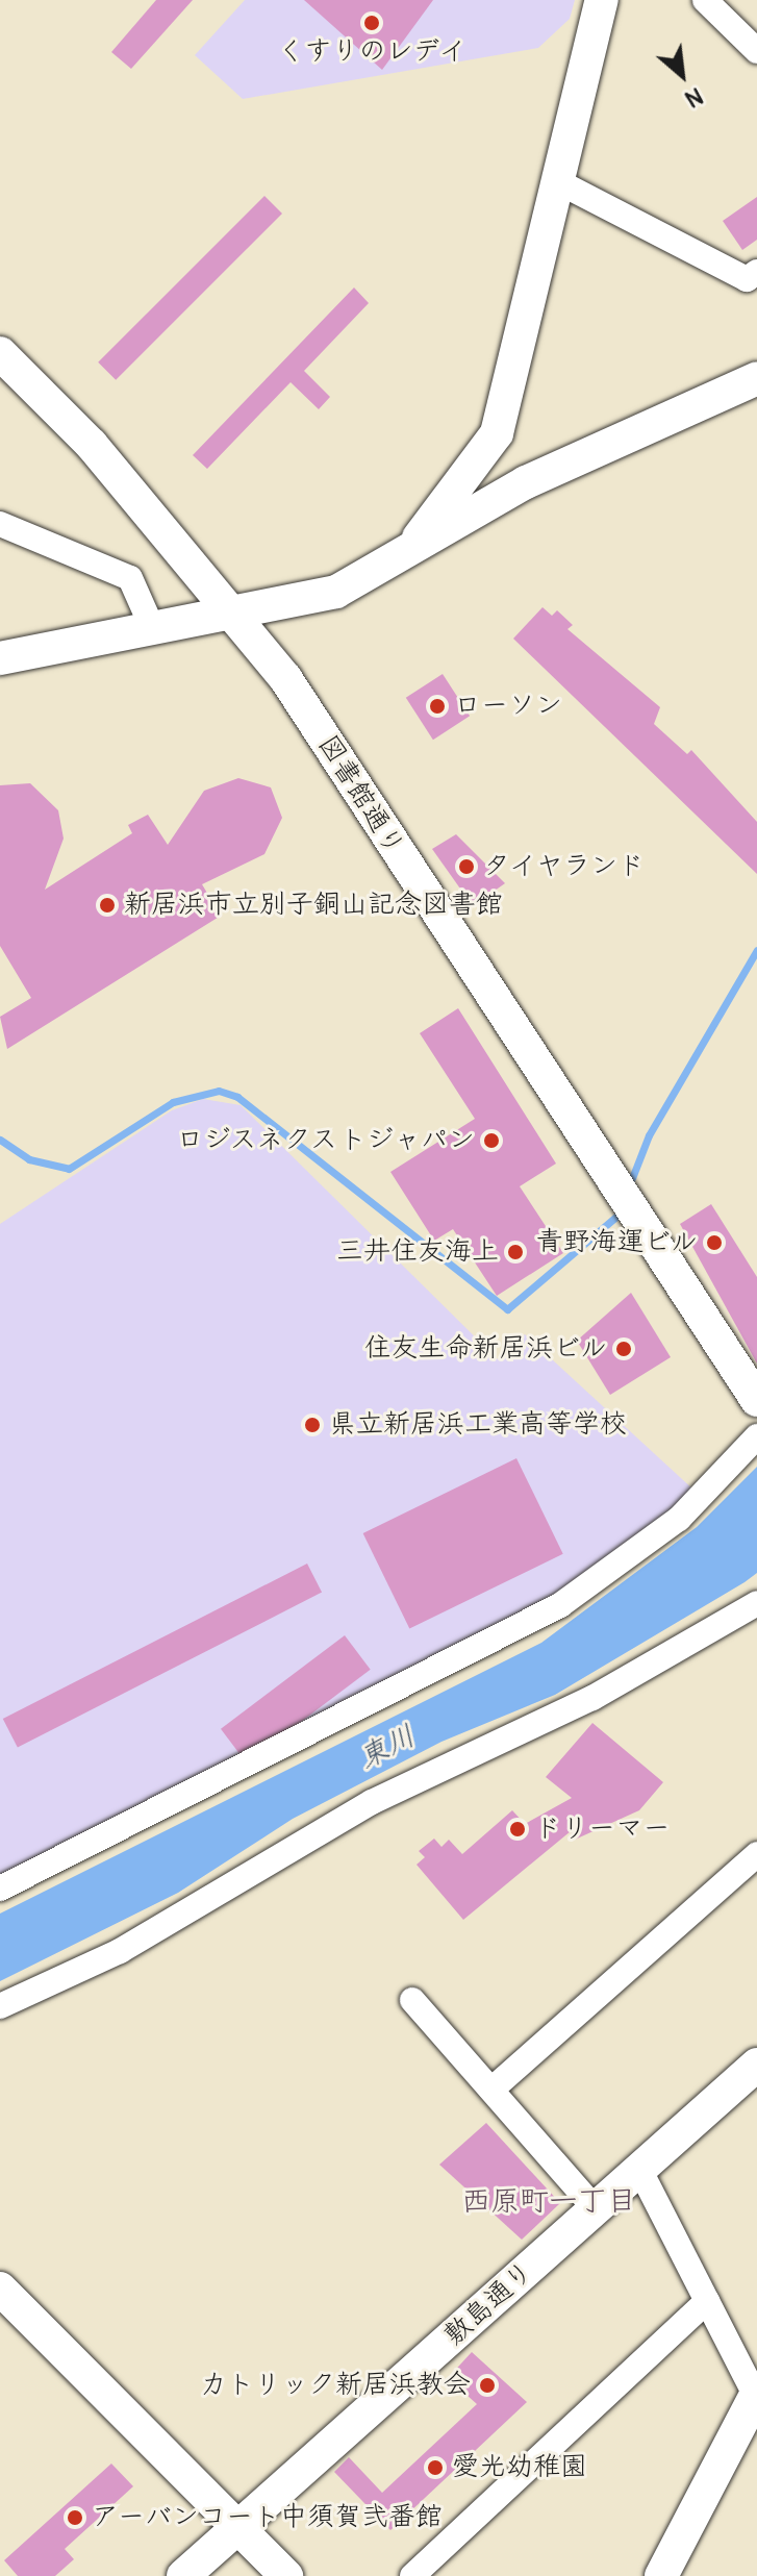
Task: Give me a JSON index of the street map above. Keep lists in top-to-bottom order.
{
  "streets": {
    "street": ["図書館通り", "敷島通り"]
  },
  "districts": ["西原町一丁目"],
  "water": ["東川"],
  "places": [
    "くすりのレデイ",
    "ローソン",
    "タイヤランド",
    "新居浜市立別子銅山記念図書館",
    "ロジスネクストジャパン",
    "青野海運ビル",
    "三井住友海上",
    "住友生命新居浜ビル",
    "県立新居浜工業高等学校",
    "ドリーマー",
    "カトリック新居浜教会",
    "愛光幼稚園",
    "アーバンコート中須賀弐番館"
  ],
  "north": "bottom right"
}
